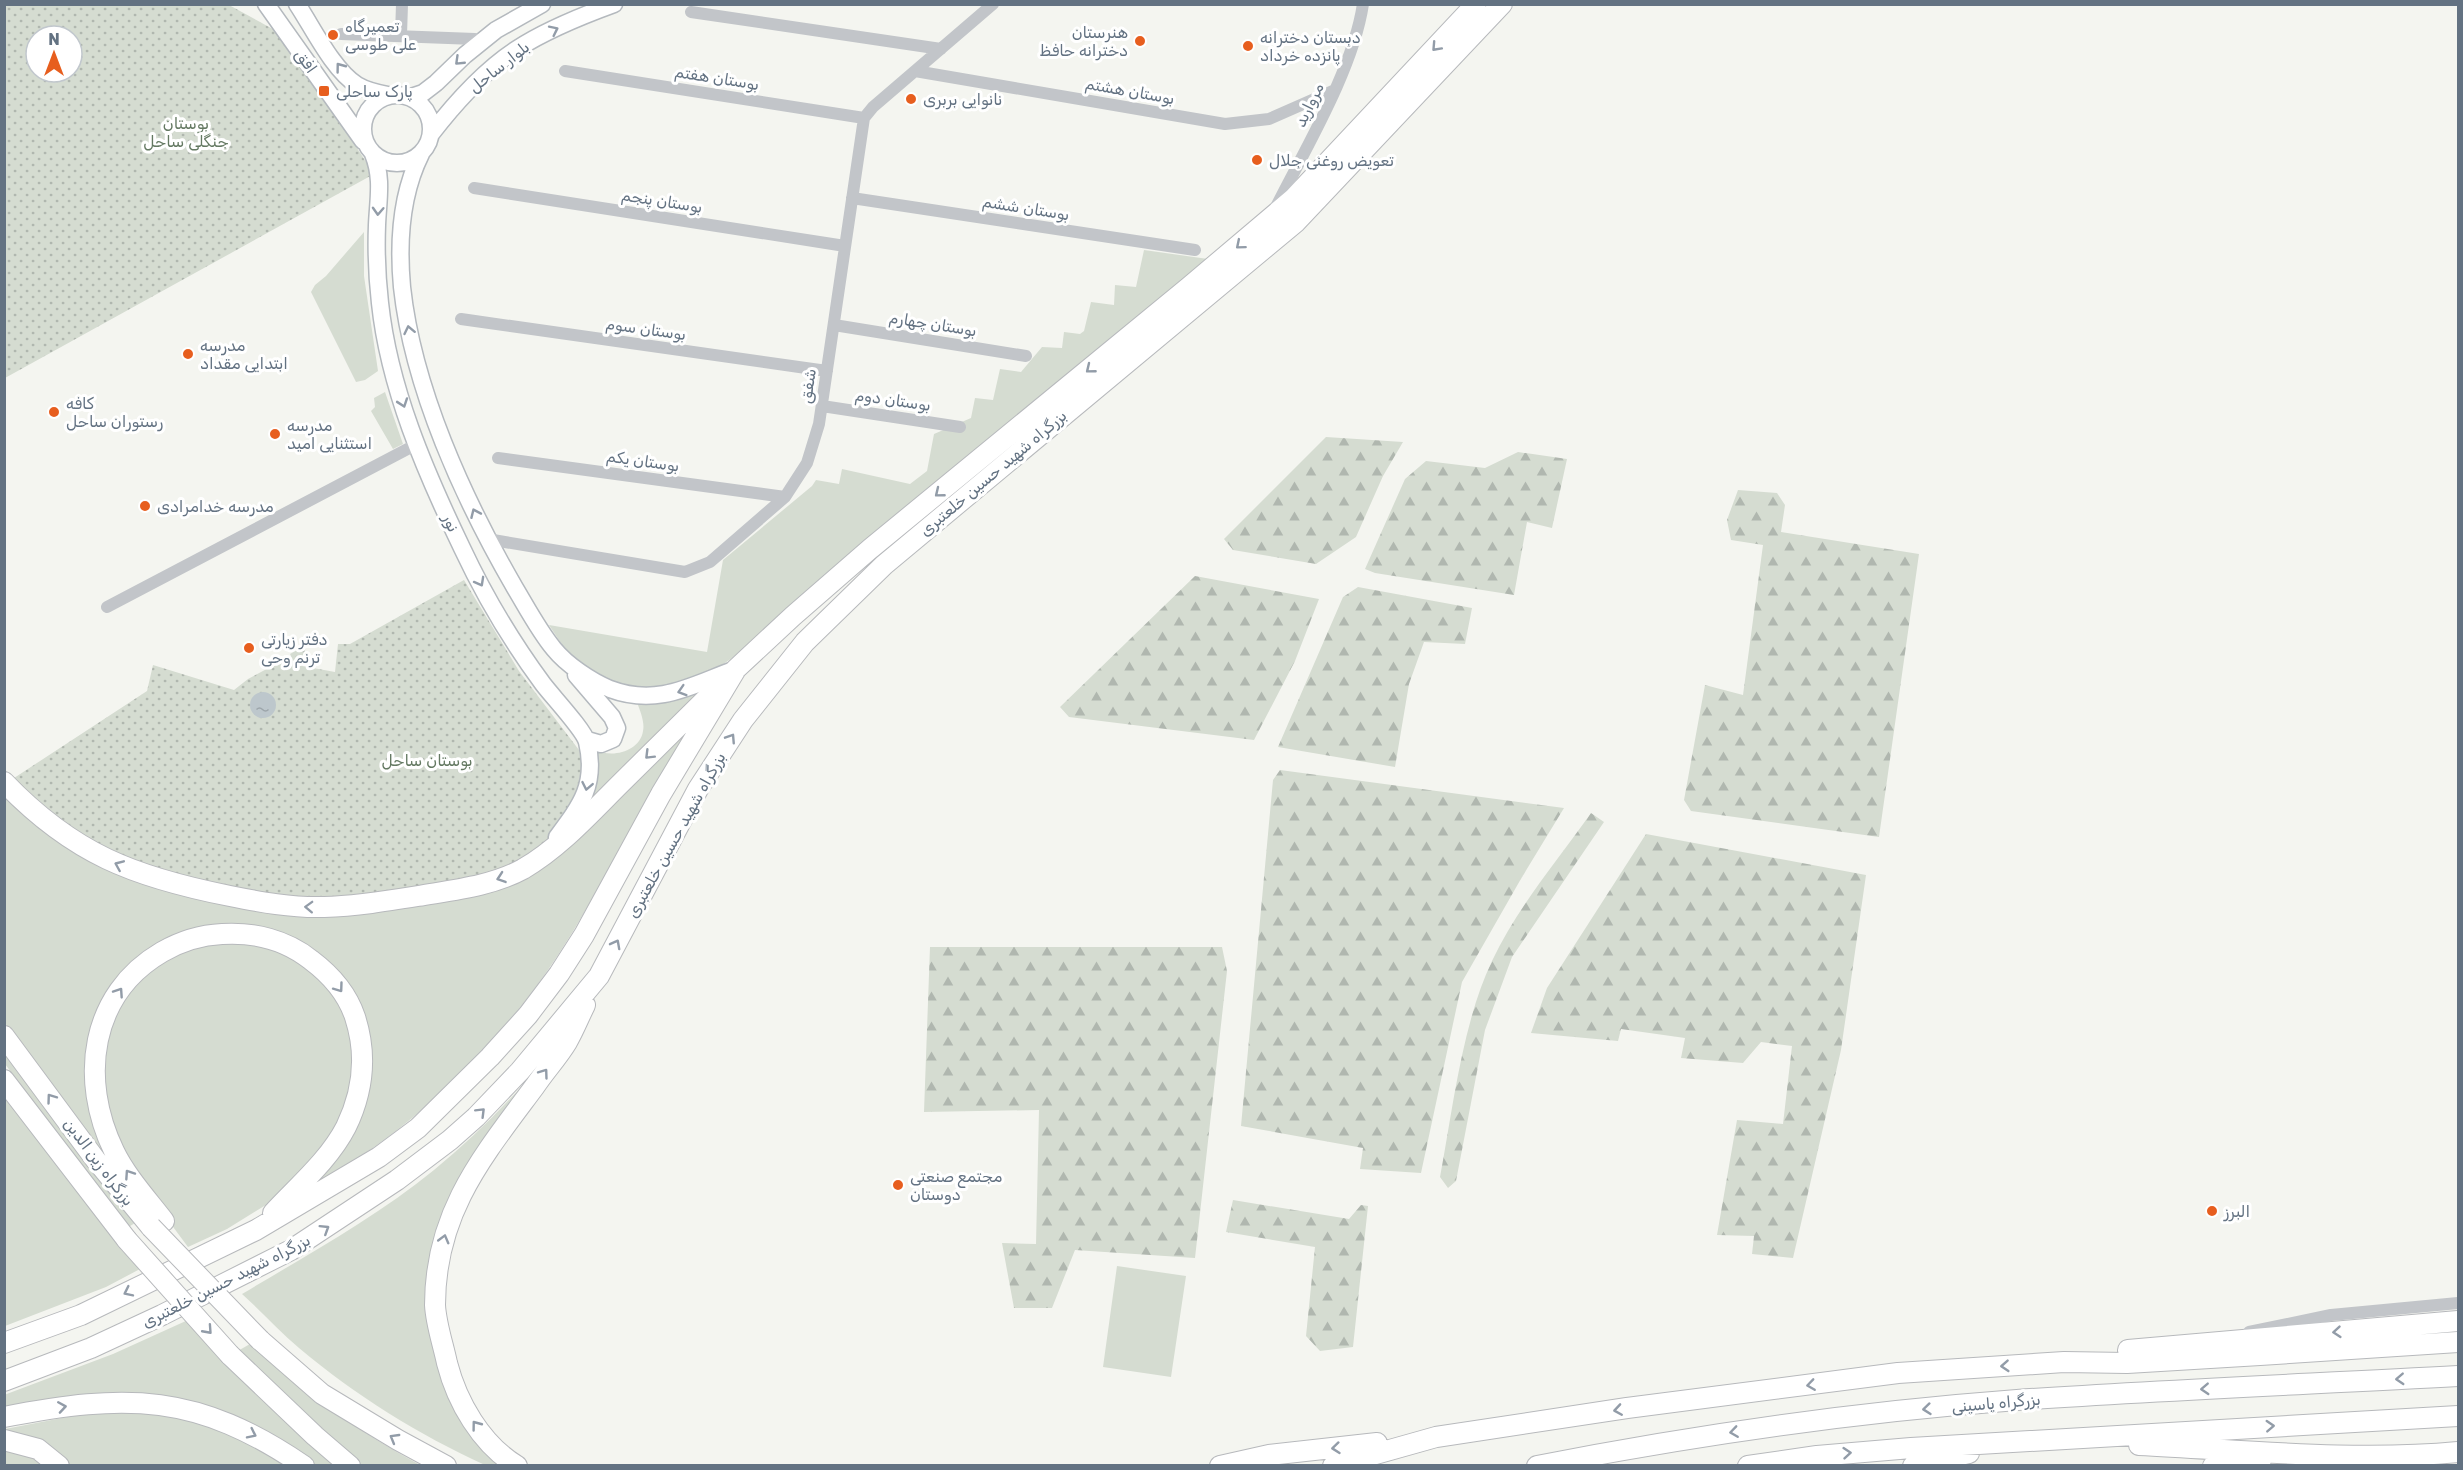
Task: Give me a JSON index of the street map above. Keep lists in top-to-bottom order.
{
  "streets": {
    "highway": ["بزرگراه شهید حسین خلعتبری", "بزرگراه زین الدین", "بزرگراه یاسینی"],
    "main road": ["افق", "بلوار ساحل", "نور"],
    "street": [
      "بوستان هفتم",
      "بوستان هشتم",
      "مروارید",
      "بوستان پنجم",
      "بوستان ششم",
      "بوستان چهارم",
      "بوستان سوم",
      "شفق",
      "بوستان دوم",
      "بوستان یکم"
    ]
  },
  "crossings": [
    ["افق", "بلوار ساحل"],
    ["افق", "نور"],
    ["بلوار ساحل", "نور"],
    ["بوستان هفتم", "شفق"],
    ["بوستان هشتم", "مروارید"],
    ["مروارید", "بزرگراه شهید حسین خلعتبری"],
    ["بوستان پنجم", "شفق"],
    ["بوستان ششم", "شفق"],
    ["بوستان چهارم", "شفق"],
    ["بوستان سوم", "شفق"],
    ["شفق", "بوستان دوم"],
    ["شفق", "بوستان یکم"],
    ["شفق", "نور"],
    ["بزرگراه شهید حسین خلعتبری", "نور"]
  ],
  "parks": ["بوستان جنگلی ساحل", "بوستان ساحل"],
  "places": {
    "other": [
      "تعمیرگاه علی طوسی",
      "هنرستان دخترانه حافظ",
      "دبستان دخترانه پانزده خرداد",
      "نانوایی بربری",
      "تعویض روغنی جلال",
      "مدرسه ابتدایی مقداد",
      "کافه رستوران ساحل",
      "مدرسه استثنایی امید",
      "مدرسه خدامرادی",
      "دفتر زیارتی ترنم وحی",
      "مجتمع صنعتی دوستان",
      "البرز"
    ],
    "transit": ["پارک ساحلی"]
  },
  "north": "top"
}
